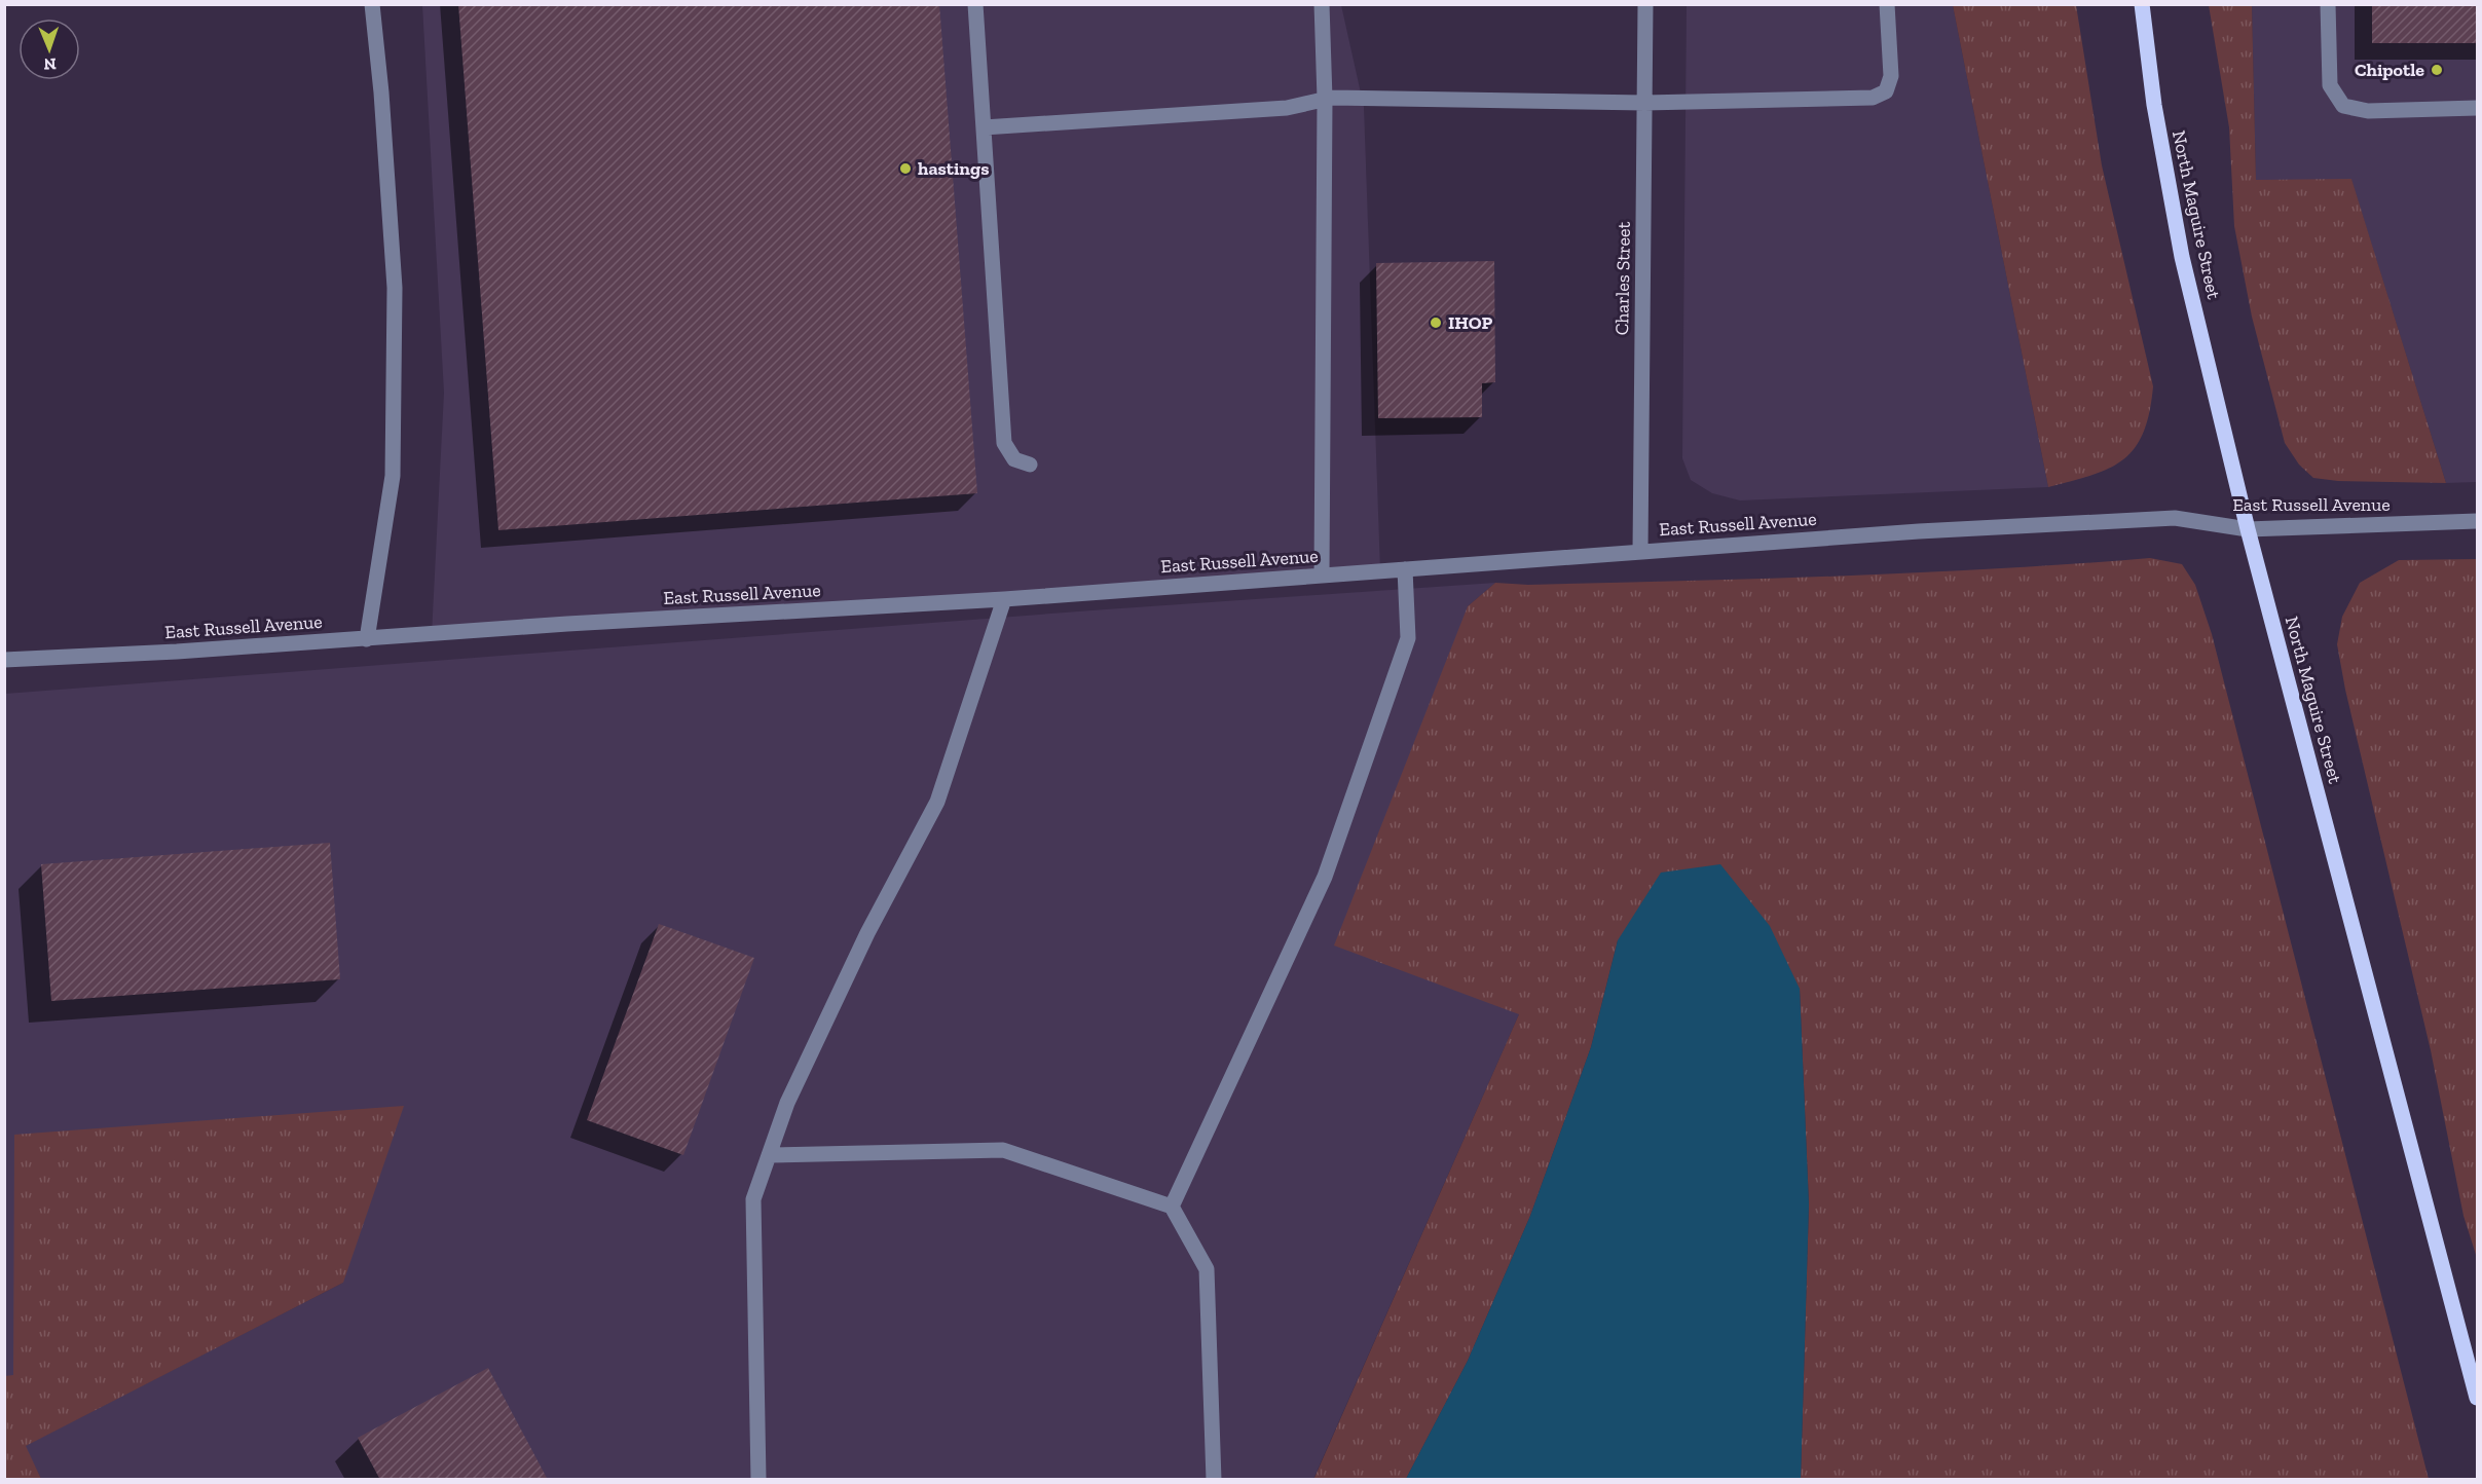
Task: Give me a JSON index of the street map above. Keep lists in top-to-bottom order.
{
  "streets": {
    "main road": ["North Maguire Street"],
    "street": ["Charles Street", "East Russell Avenue"]
  },
  "crossings": [
    ["North Maguire Street", "East Russell Avenue"],
    ["Charles Street", "East Russell Avenue"]
  ],
  "places": ["Chipotle", "hastings", "IHOP"],
  "north": "bottom"
}
